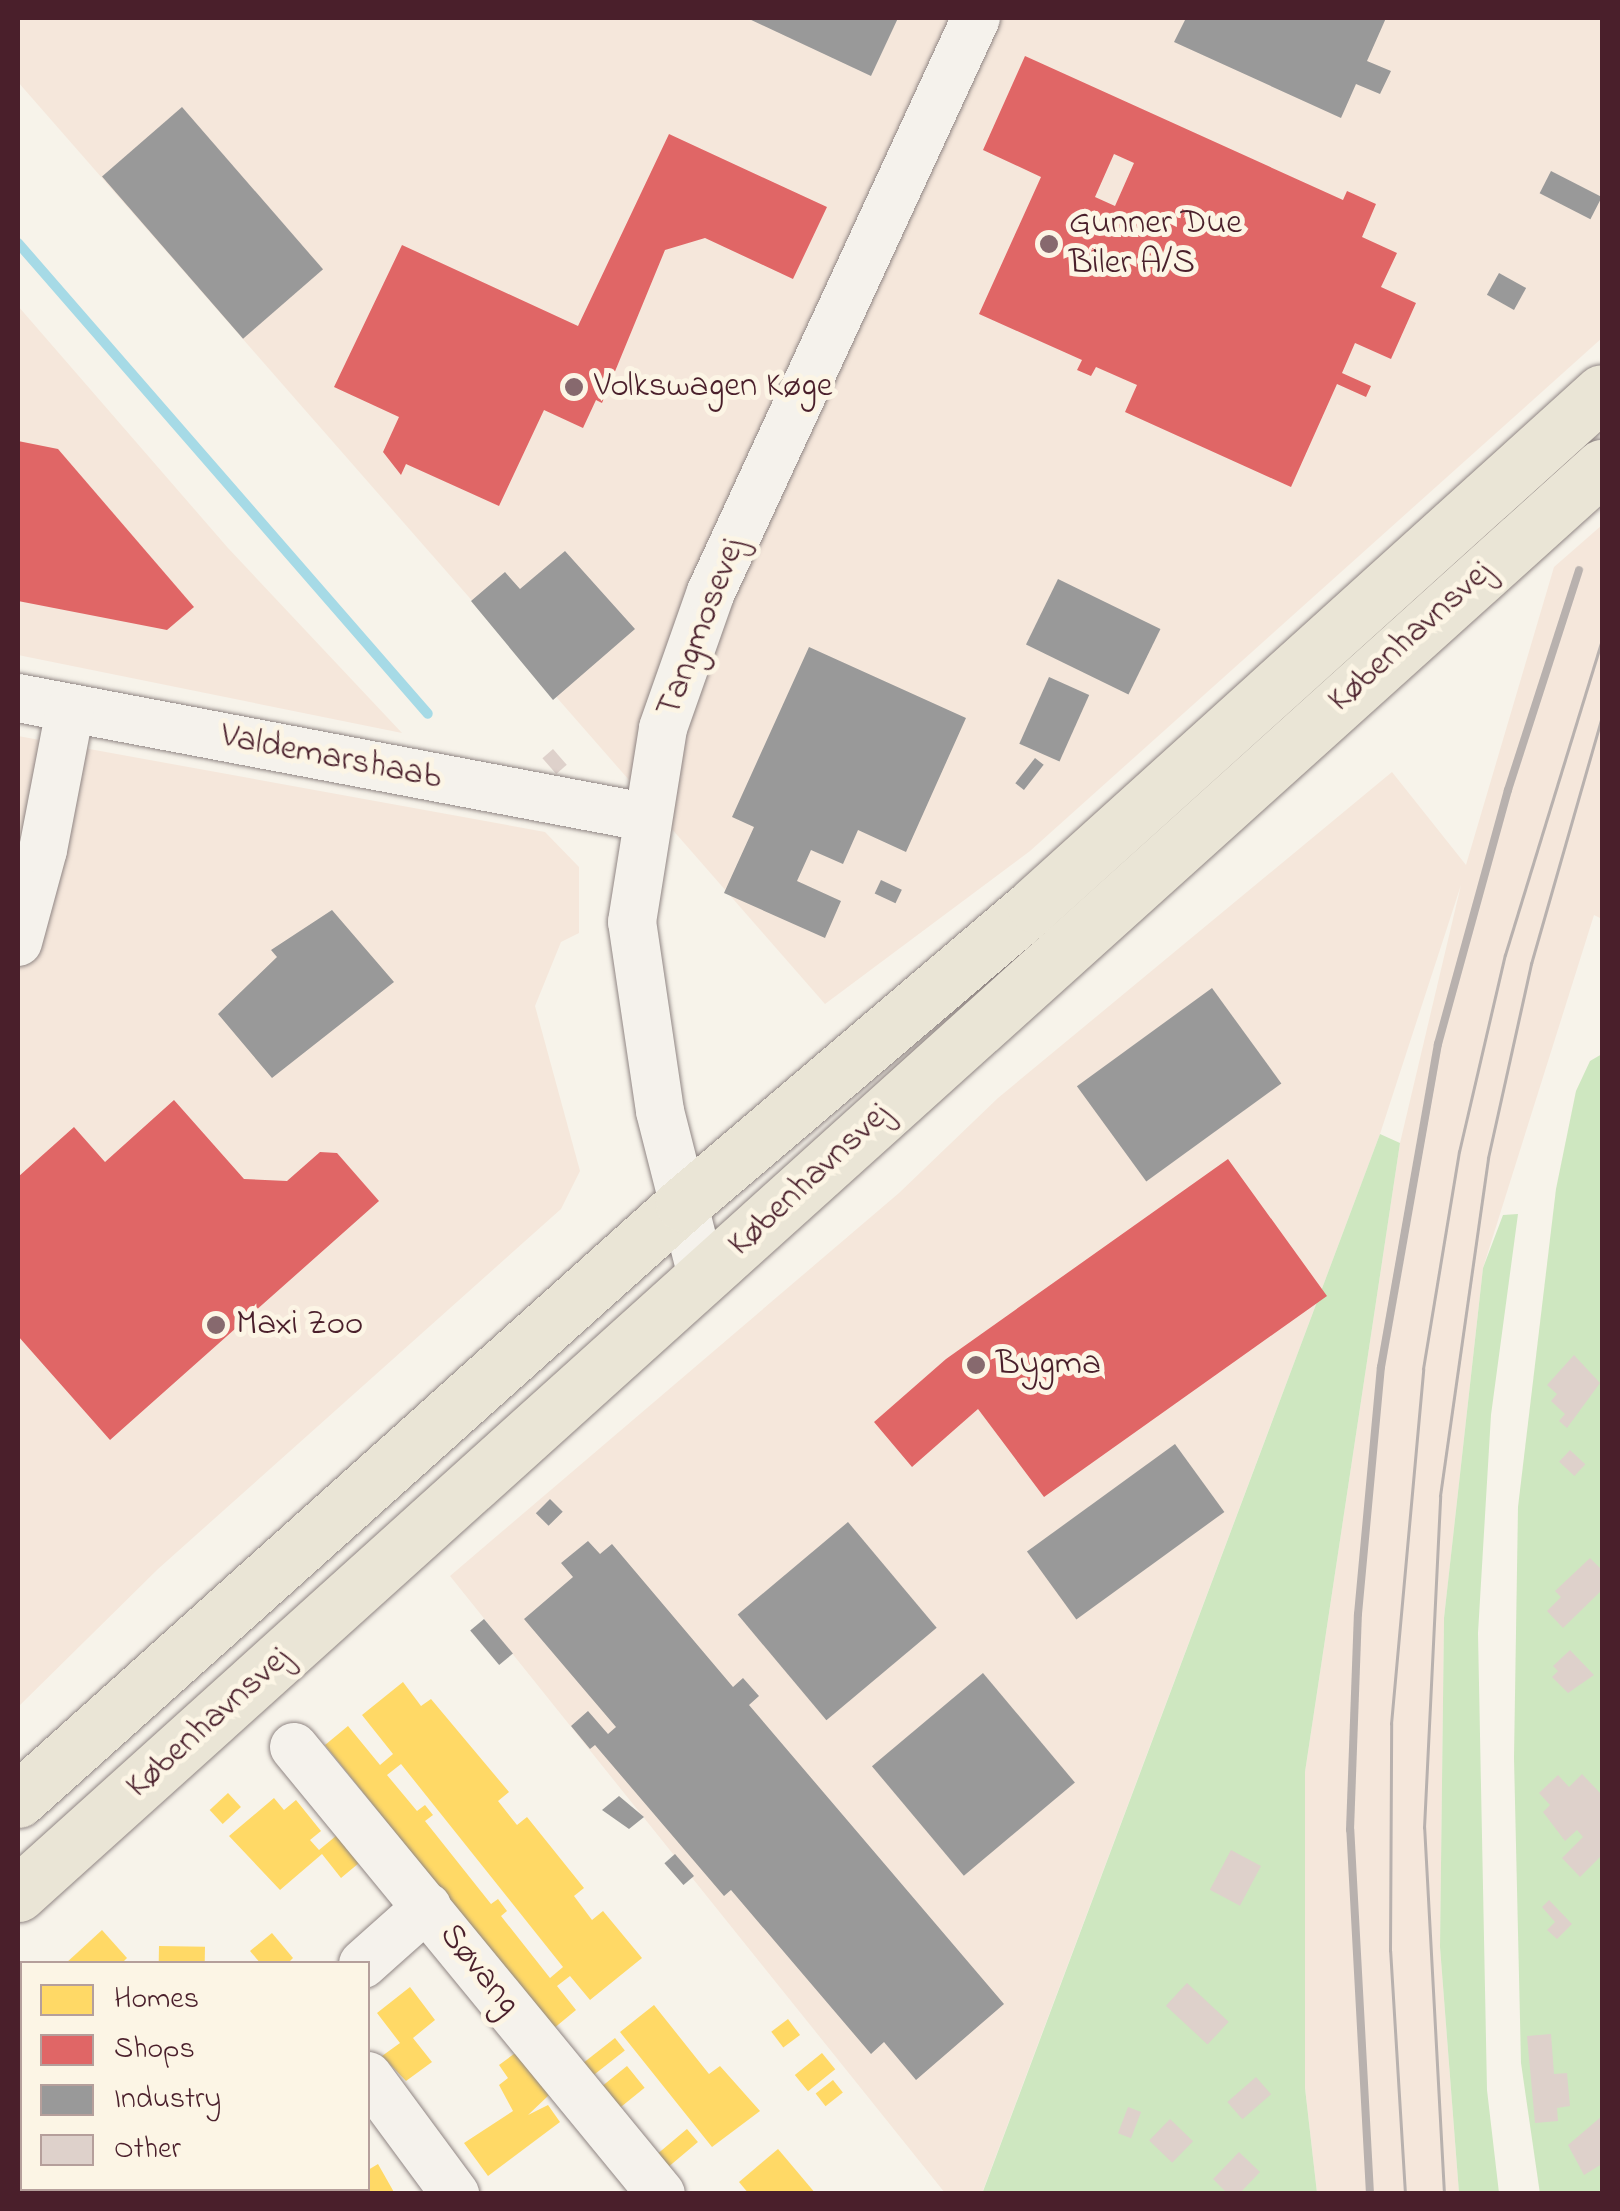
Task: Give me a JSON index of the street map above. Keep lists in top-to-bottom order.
{
  "streets": {
    "main road": ["Københavnsvej"],
    "street": ["Tangmosevej", "Valdemarshaab", "Søvang"]
  },
  "crossings": [
    ["Tangmosevej", "Københavnsvej"],
    ["Tangmosevej", "Valdemarshaab"]
  ],
  "places": [
    "Gunner Due Biler A/S",
    "Volkswagen Køge",
    "Maxi Zoo",
    "Bygma"
  ],
  "legend": [
    "Homes",
    "Shops",
    "Industry",
    "Other"
  ]
}
